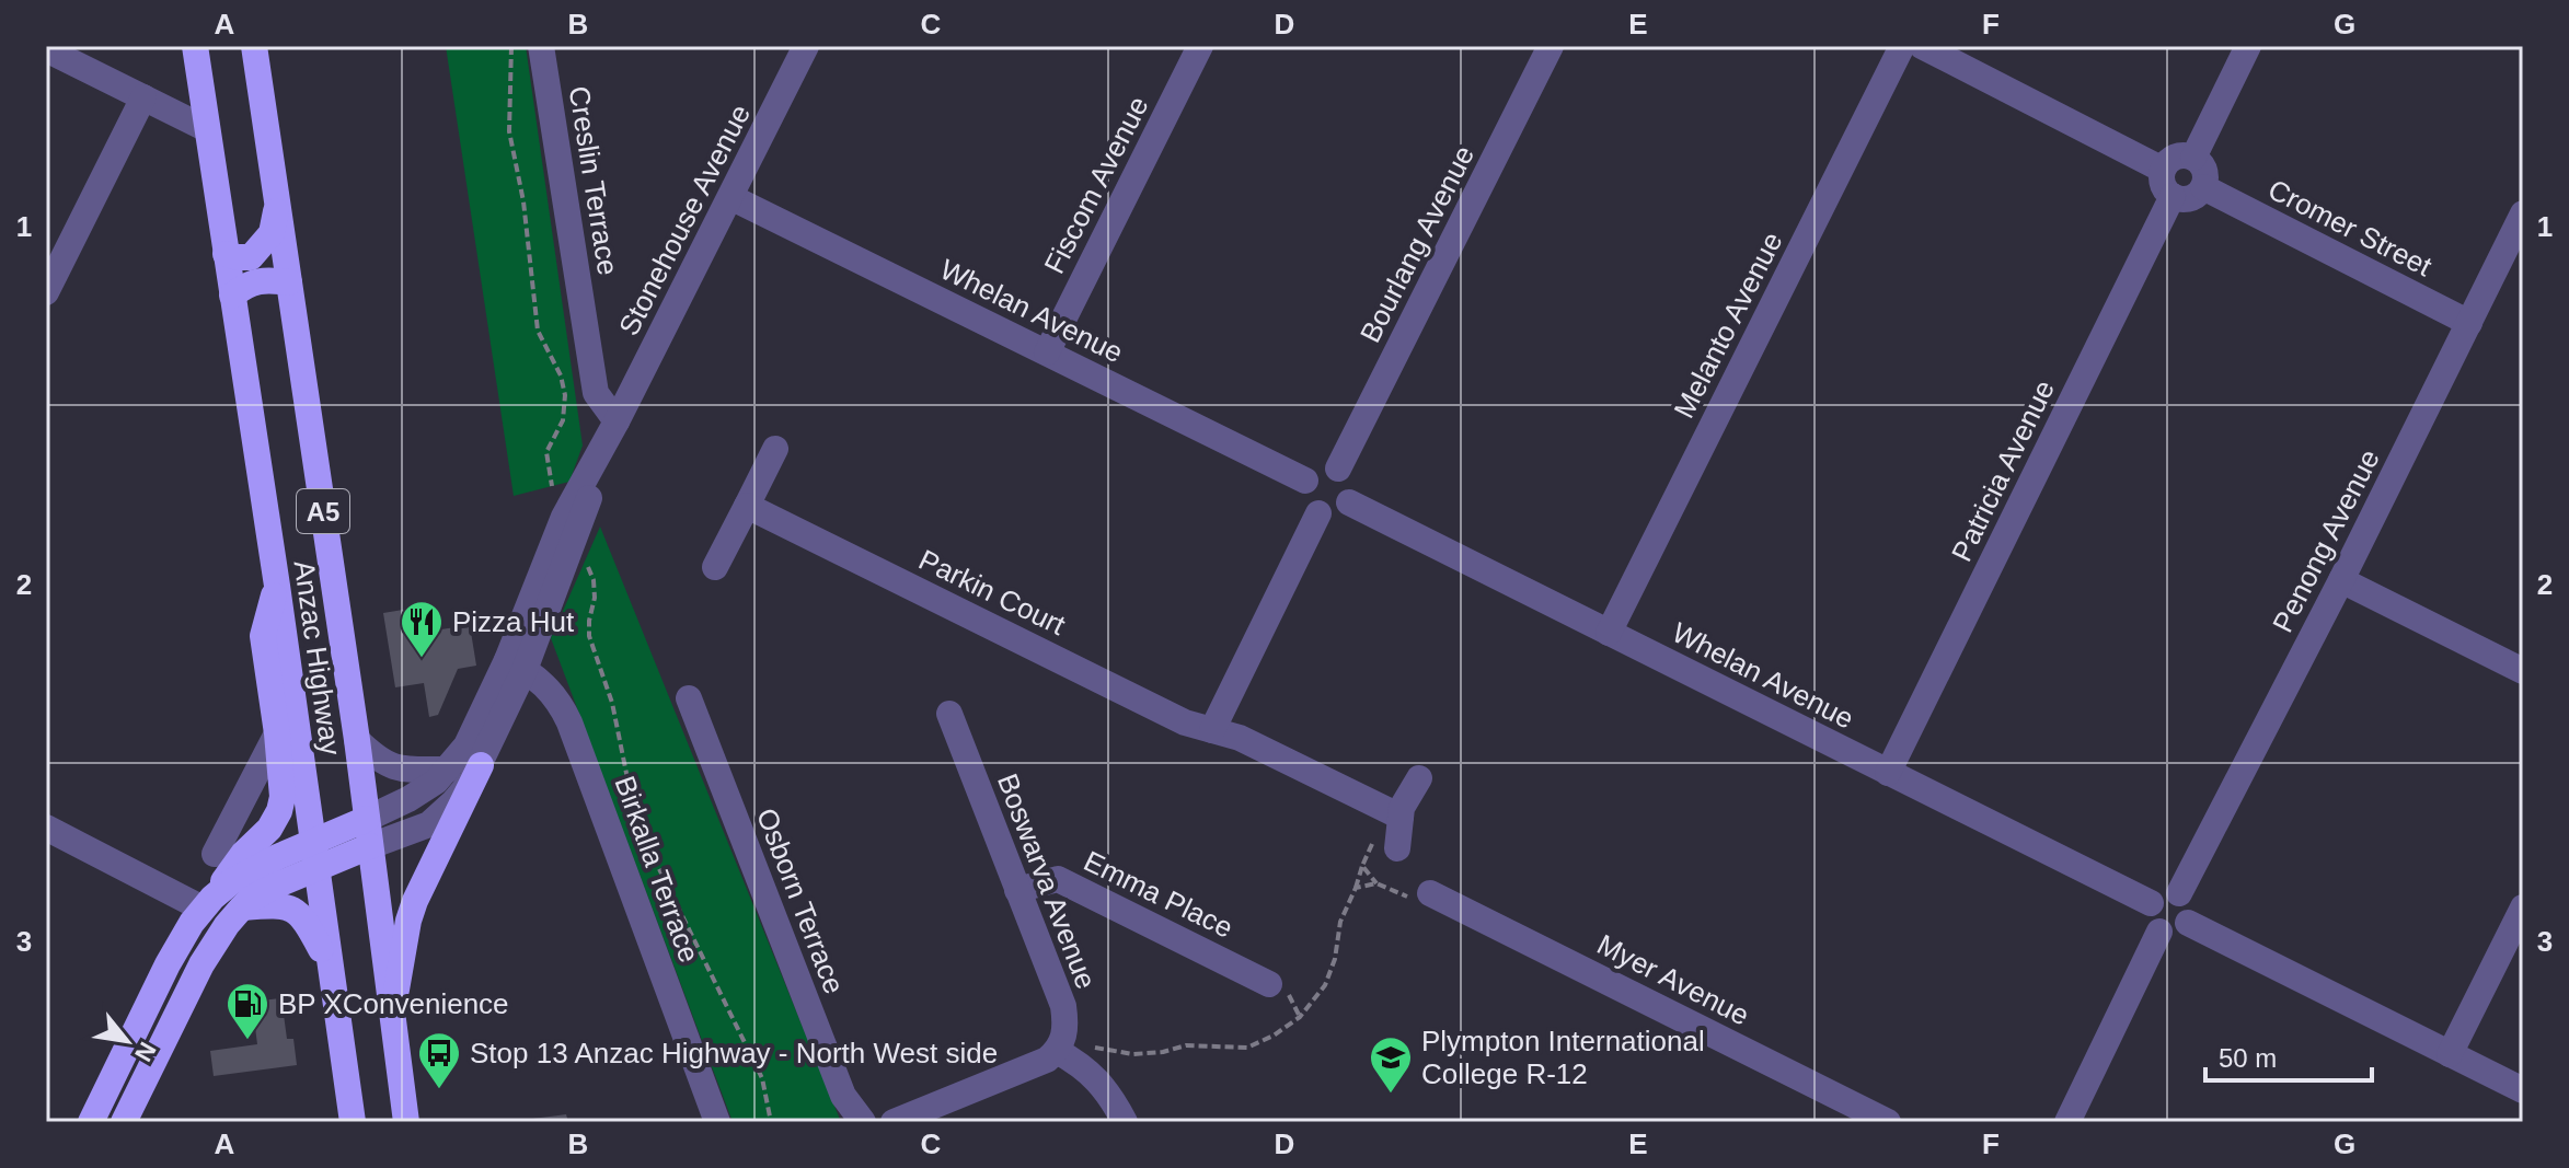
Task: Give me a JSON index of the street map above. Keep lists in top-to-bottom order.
{
  "streets": {
    "highway": ["A5", "Anzac Highway"],
    "street": [
      "Creslin Terrace",
      "Fiscom Avenue",
      "Stonehouse Avenue",
      "Cromer Street",
      "Bourlang Avenue",
      "Whelan Avenue",
      "Melanto Avenue",
      "Patricia Avenue",
      "Penong Avenue",
      "Parkin Court",
      "Birkalla Terrace",
      "Boswarva Avenue",
      "Emma Place",
      "Osborn Terrace",
      "Myer Avenue"
    ]
  },
  "crossings": [
    ["Creslin Terrace", "Stonehouse Avenue"],
    ["Fiscom Avenue", "Whelan Avenue"],
    ["Stonehouse Avenue", "Whelan Avenue"],
    ["Stonehouse Avenue", "Anzac Highway"],
    ["Stonehouse Avenue", "Birkalla Terrace"],
    ["Cromer Street", "Patricia Avenue"],
    ["Cromer Street", "Penong Avenue"],
    ["Bourlang Avenue", "Whelan Avenue"],
    ["Whelan Avenue", "Melanto Avenue"],
    ["Whelan Avenue", "Patricia Avenue"],
    ["Whelan Avenue", "Penong Avenue"],
    ["Boswarva Avenue", "Emma Place"]
  ],
  "places": {
    "restaurant": ["Pizza Hut"],
    "fuel station": ["BP XConvenience"],
    "bus stop": ["Stop 13 Anzac Highway - North West side"],
    "school or university": ["Plympton International College R-12"]
  },
  "scale_bar": "50 m",
  "north": "bottom right",
  "grid": {
    "columns": [
      "A",
      "B",
      "C",
      "D",
      "E",
      "F",
      "G"
    ],
    "rows": ["1", "2", "3"]
  }
}
